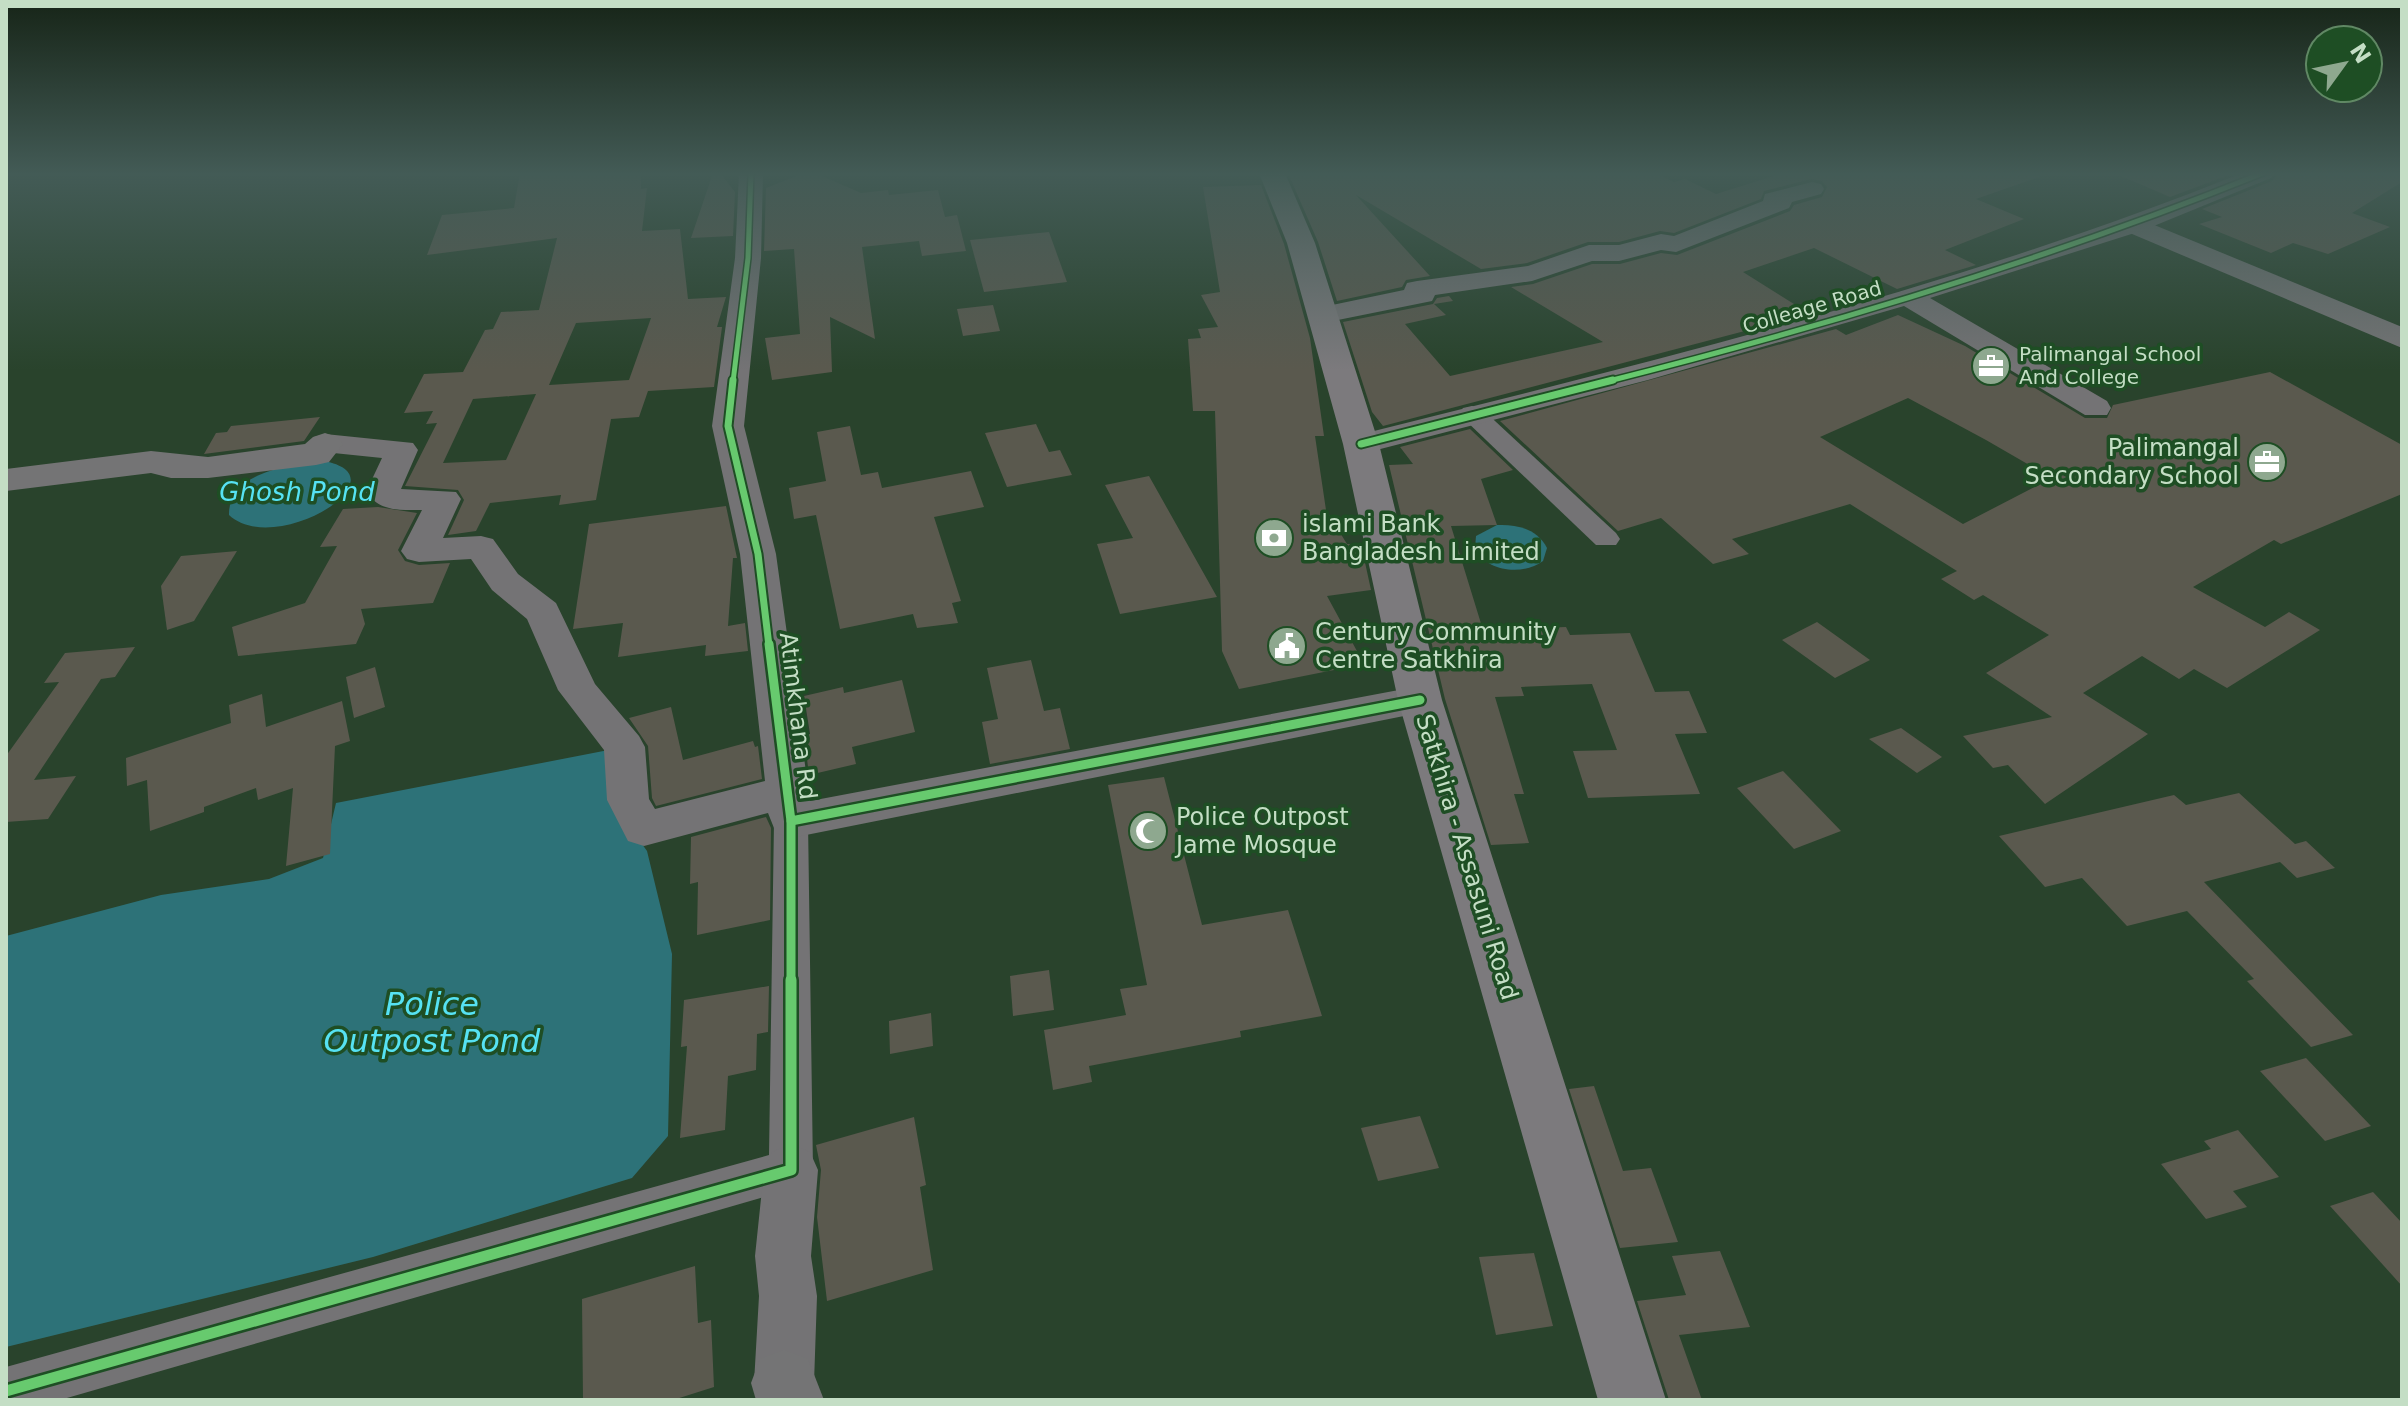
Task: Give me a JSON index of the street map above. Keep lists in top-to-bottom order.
{
  "streets": {
    "main road": ["Satkhira - Assasuni Road"],
    "street": ["Colleage Road", "Atimkhana Rd"]
  },
  "crossings": [
    ["Colleage Road", "Satkhira - Assasuni Road"],
    ["Atimkhana Rd", "Satkhira - Assasuni Road"]
  ],
  "water": ["Ghosh Pond", "Police Outpost Pond"],
  "places": {
    "office": ["Palimangal School And College", "Palimangal Secondary School"],
    "bank": ["islami Bank Bangladesh Limited"],
    "public building": ["Century Community Centre Satkhira"],
    "mosque": ["Police Outpost Jame Mosque"]
  },
  "north": "top right"
}
